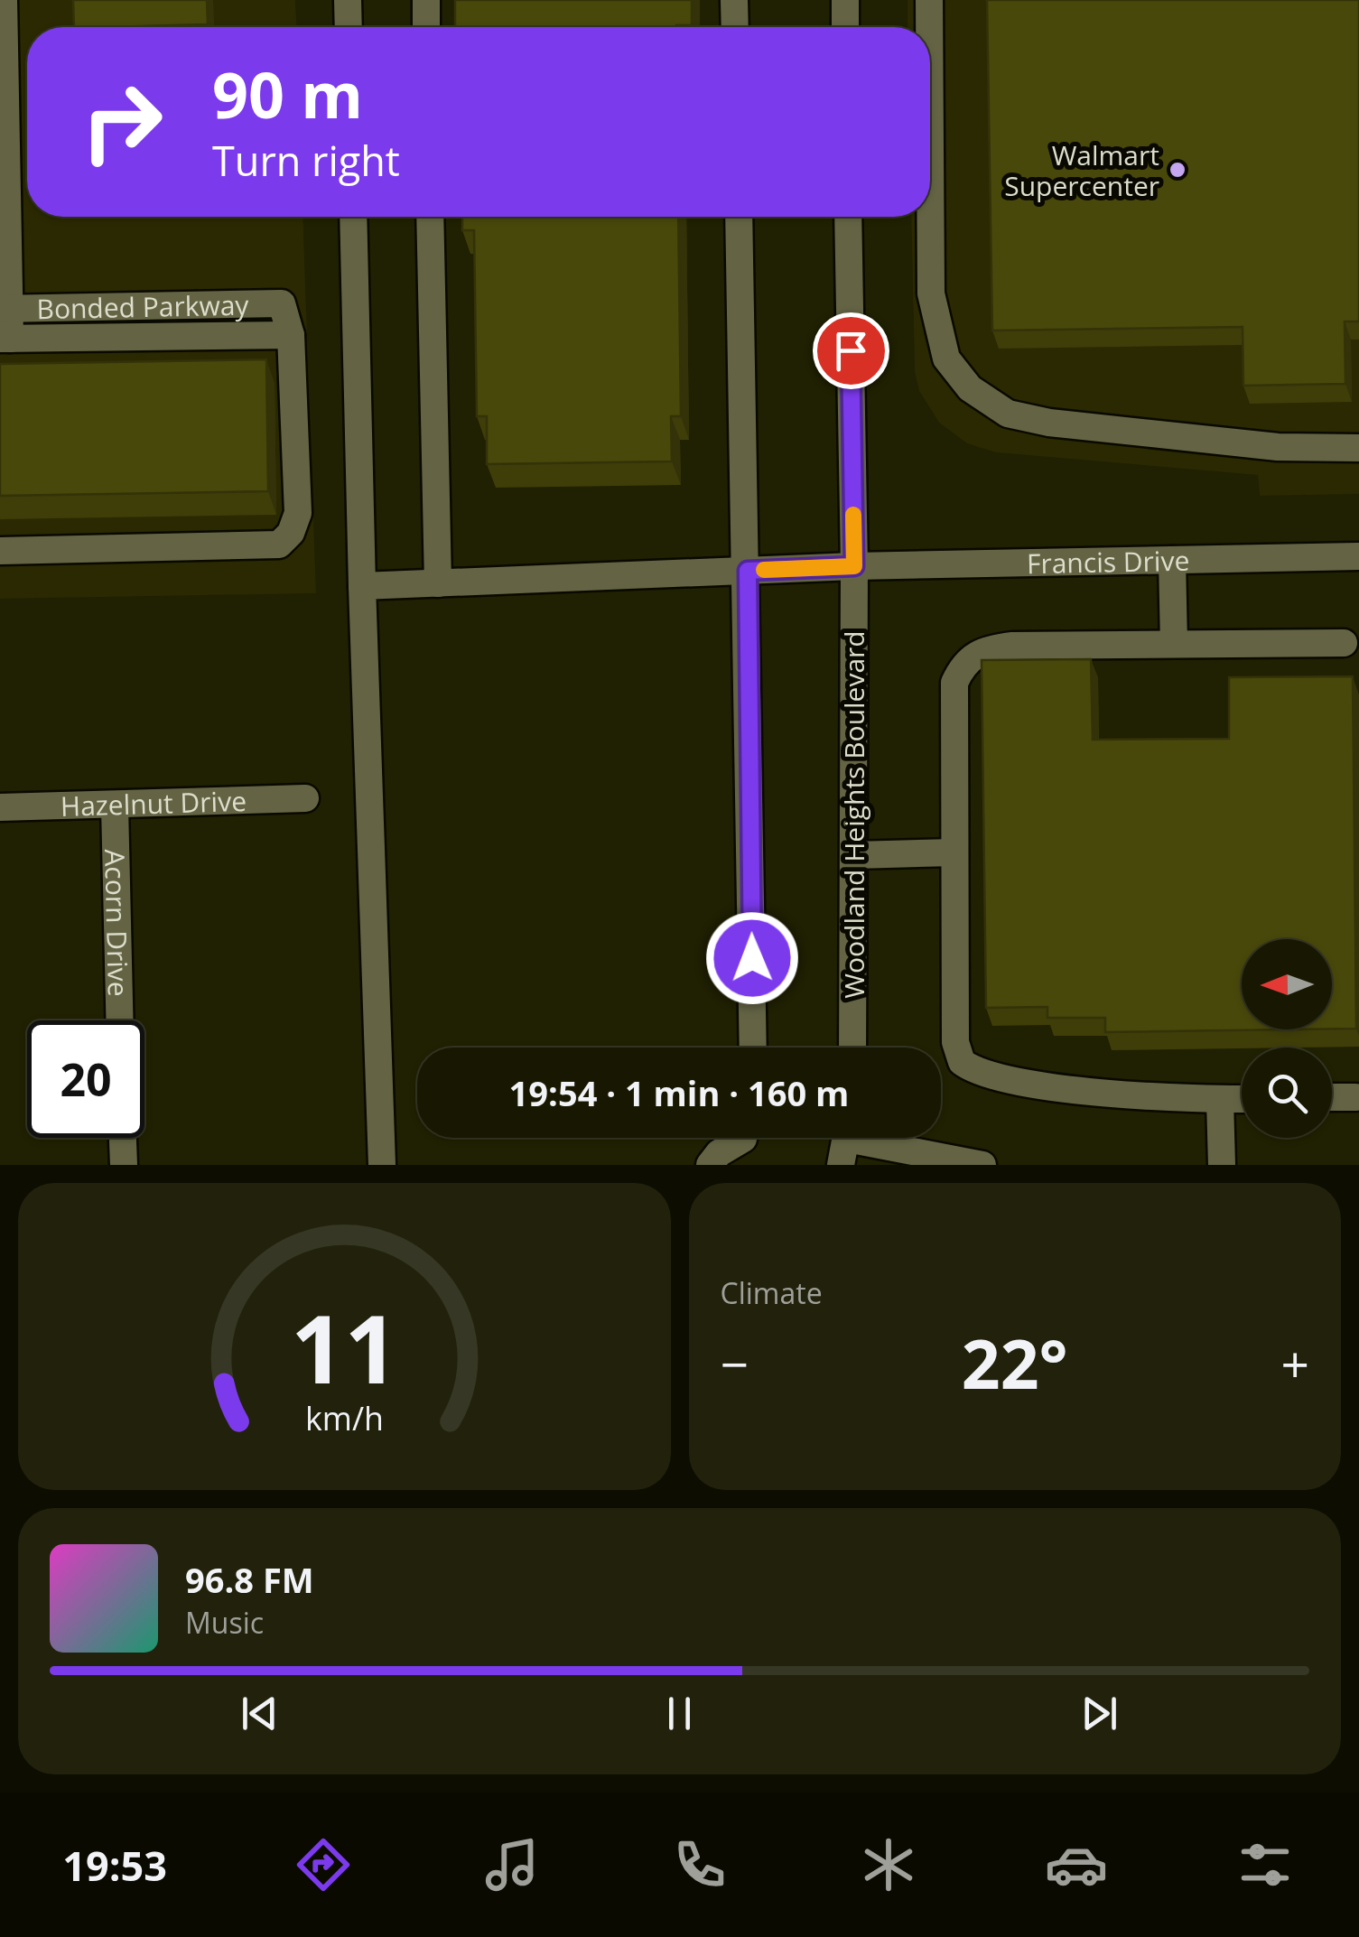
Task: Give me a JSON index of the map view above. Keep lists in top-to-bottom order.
{
  "streets": {
    "street": [
      "Bonded Parkway",
      "Francis Drive",
      "Hazelnut Drive",
      "Woodland Heights Boulevard",
      "Acorn Drive"
    ]
  },
  "crossings": [
    ["Francis Drive", "Woodland Heights Boulevard"],
    ["Hazelnut Drive", "Acorn Drive"]
  ],
  "places": ["Walmart Supercenter"],
  "north": "left",
  "page": {
    "turn": ["90 m", "Turn right"],
    "limit": "20",
    "trip": "19:54 · 1 min · 160 m",
    "tile": "Climate",
    "heat": ["−", "22°", "+"],
    "song": ["96.8 FM", "Music"],
    "tabs": "19:53",
    "gauge": ["11", "km/h"]
  }
}
